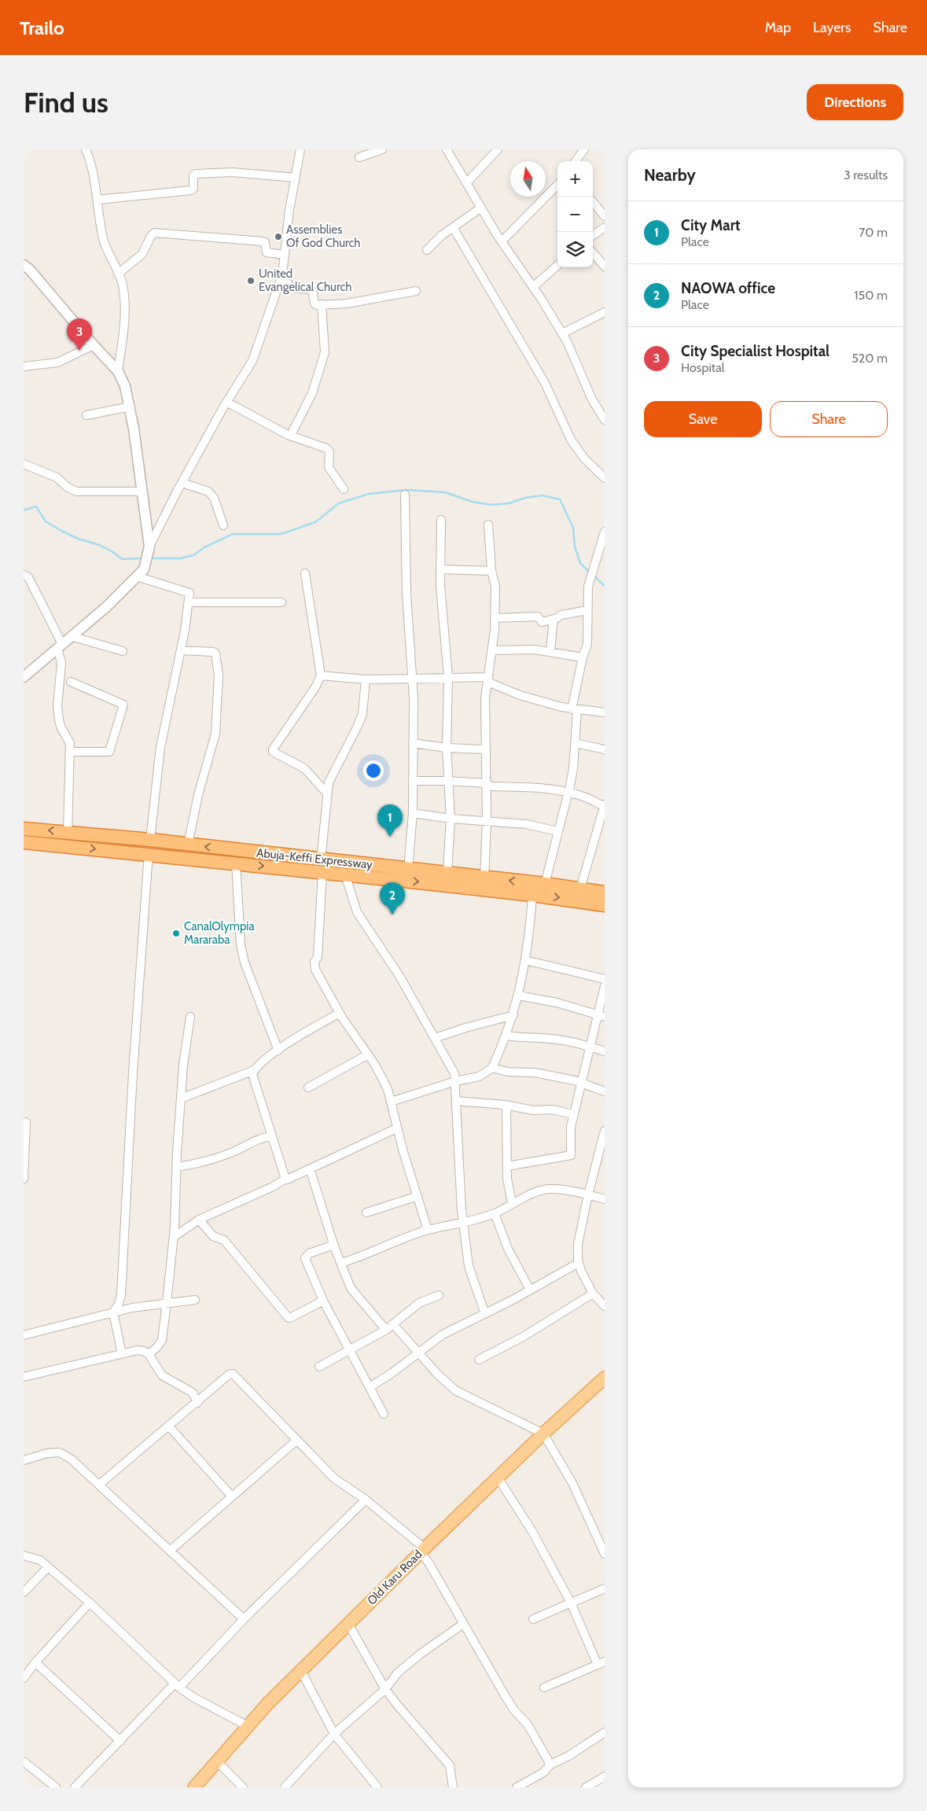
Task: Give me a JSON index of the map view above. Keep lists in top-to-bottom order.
{
  "streets": {
    "highway": ["Abuja-Keffi Expressway"],
    "main road": ["Old Karu Road"]
  },
  "places": ["Assemblies Of God Church", "United Evangelical Church", "CanalOlympia Mararaba"],
  "north": "top",
  "page": {
    "header": "Trailo",
    "nav": ["Map", "Layers", "Share"],
    "buttons": [
      "Directions",
      ["Save", "Share"]
    ],
    "title": "Find us",
    "heading": ["Nearby", "3 results"],
    "map_buttons": ["+", "−"],
    "list": [
      {
        "mark": "1",
        "name": "City Mart",
        "note": "Place",
        "value": "70 m"
      },
      {
        "mark": "2",
        "name": "NAOWA office",
        "note": "Place",
        "value": "150 m"
      },
      {
        "mark": "3",
        "name": "City Specialist Hospital",
        "note": "Hospital",
        "value": "520 m"
      }
    ],
    "pins": ["3", "1", "2"]
  }
}
